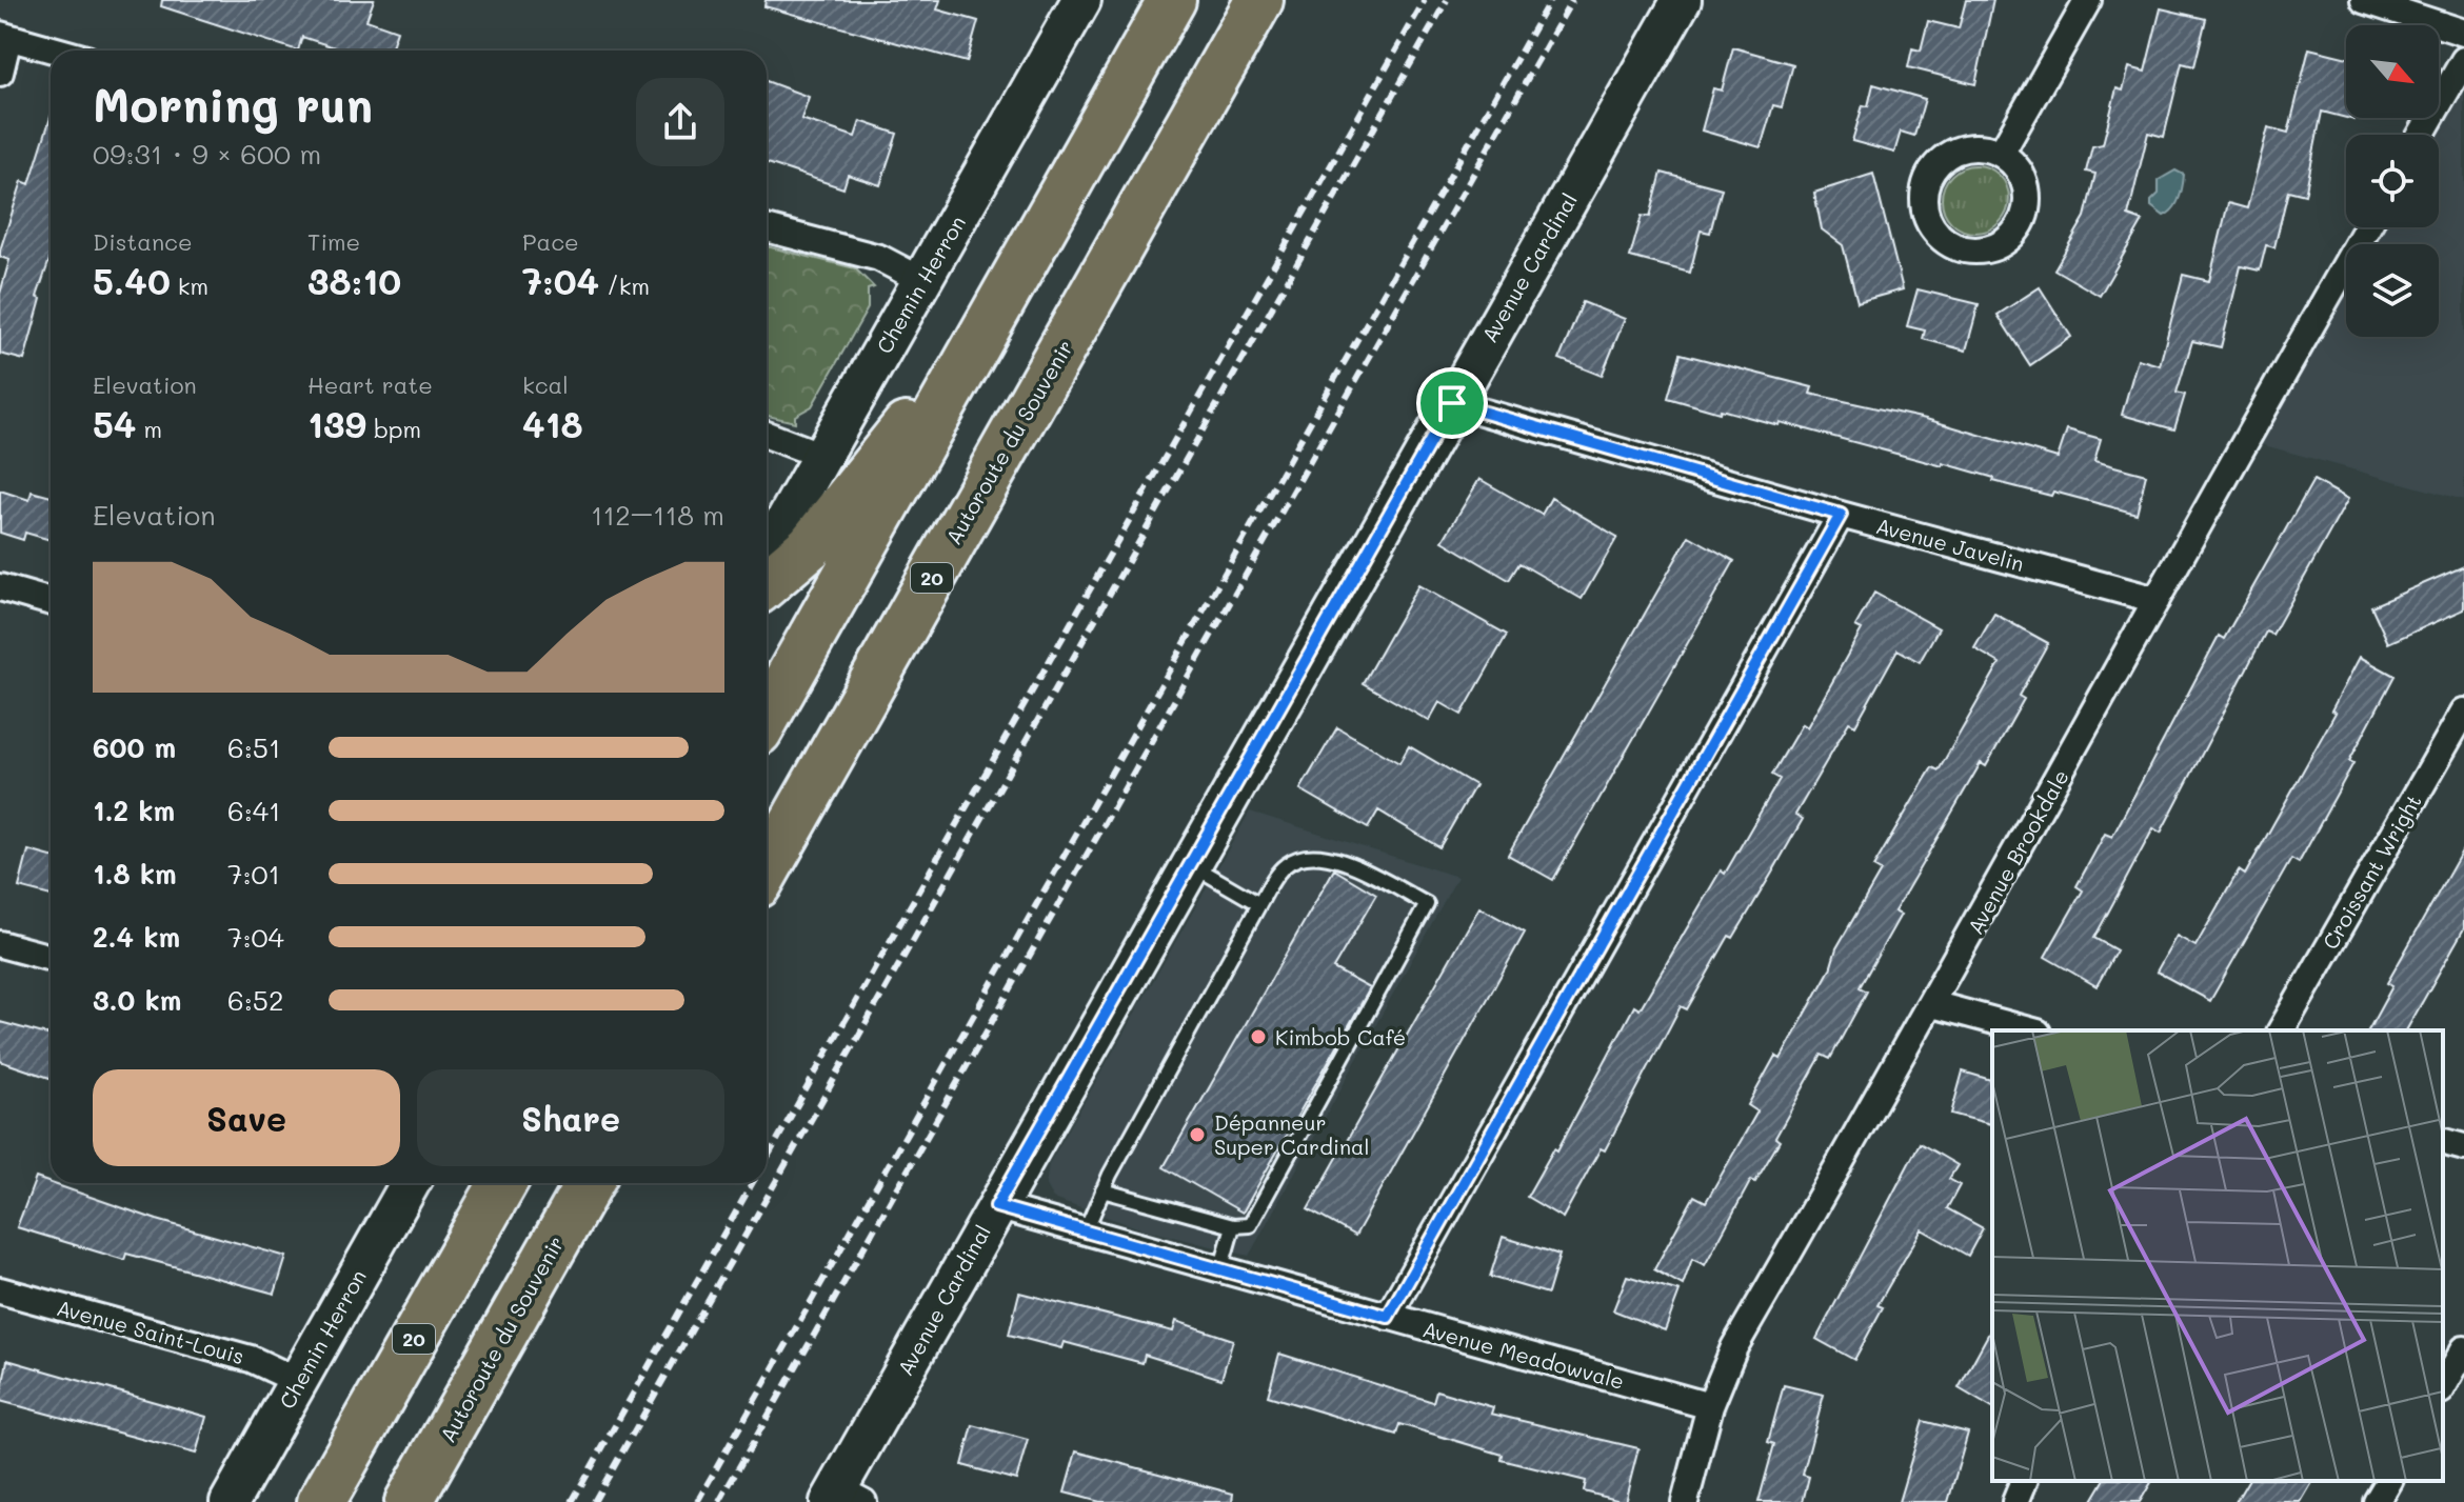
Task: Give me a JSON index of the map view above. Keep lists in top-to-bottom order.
{
  "streets": {
    "highway": ["Autoroute du Souvenir", "20"],
    "main road": ["Avenue Cardinal", "Chemin Herron"],
    "street": [
      "Avenue Javelin",
      "Avenue Brookdale",
      "Croissant Wright",
      "Avenue Saint-Louis",
      "Avenue Meadowvale"
    ]
  },
  "crossings": [
    ["Avenue Cardinal", "Avenue Javelin"],
    ["Avenue Cardinal", "Avenue Meadowvale"],
    ["Chemin Herron", "Avenue Saint-Louis"],
    ["Avenue Javelin", "Avenue Brookdale"],
    ["Avenue Brookdale", "Avenue Meadowvale"]
  ],
  "places": ["Kimbob Café", "Dépanneur Super Cardinal"],
  "north": "bottom right",
  "page": {
    "heading": ["Morning run", "09:31 · 9 × 600 m"],
    "stats": [
      ["Distance", "5.40 km"],
      ["Time", "38:10"],
      ["Pace", "7:04 /km"],
      ["Elevation", "54 m"],
      ["Heart rate", "139 bpm"],
      ["kcal", "418"]
    ],
    "chart": ["Elevation", "112–118 m"],
    "list": [
      {
        "name": "600 m",
        "note": "6:51"
      },
      {
        "name": "1.2 km",
        "note": "6:41"
      },
      {
        "name": "1.8 km",
        "note": "7:01"
      },
      {
        "name": "2.4 km",
        "note": "7:04"
      },
      {
        "name": "3.0 km",
        "note": "6:52"
      }
    ],
    "buttons": ["Save", "Share"]
  }
}
